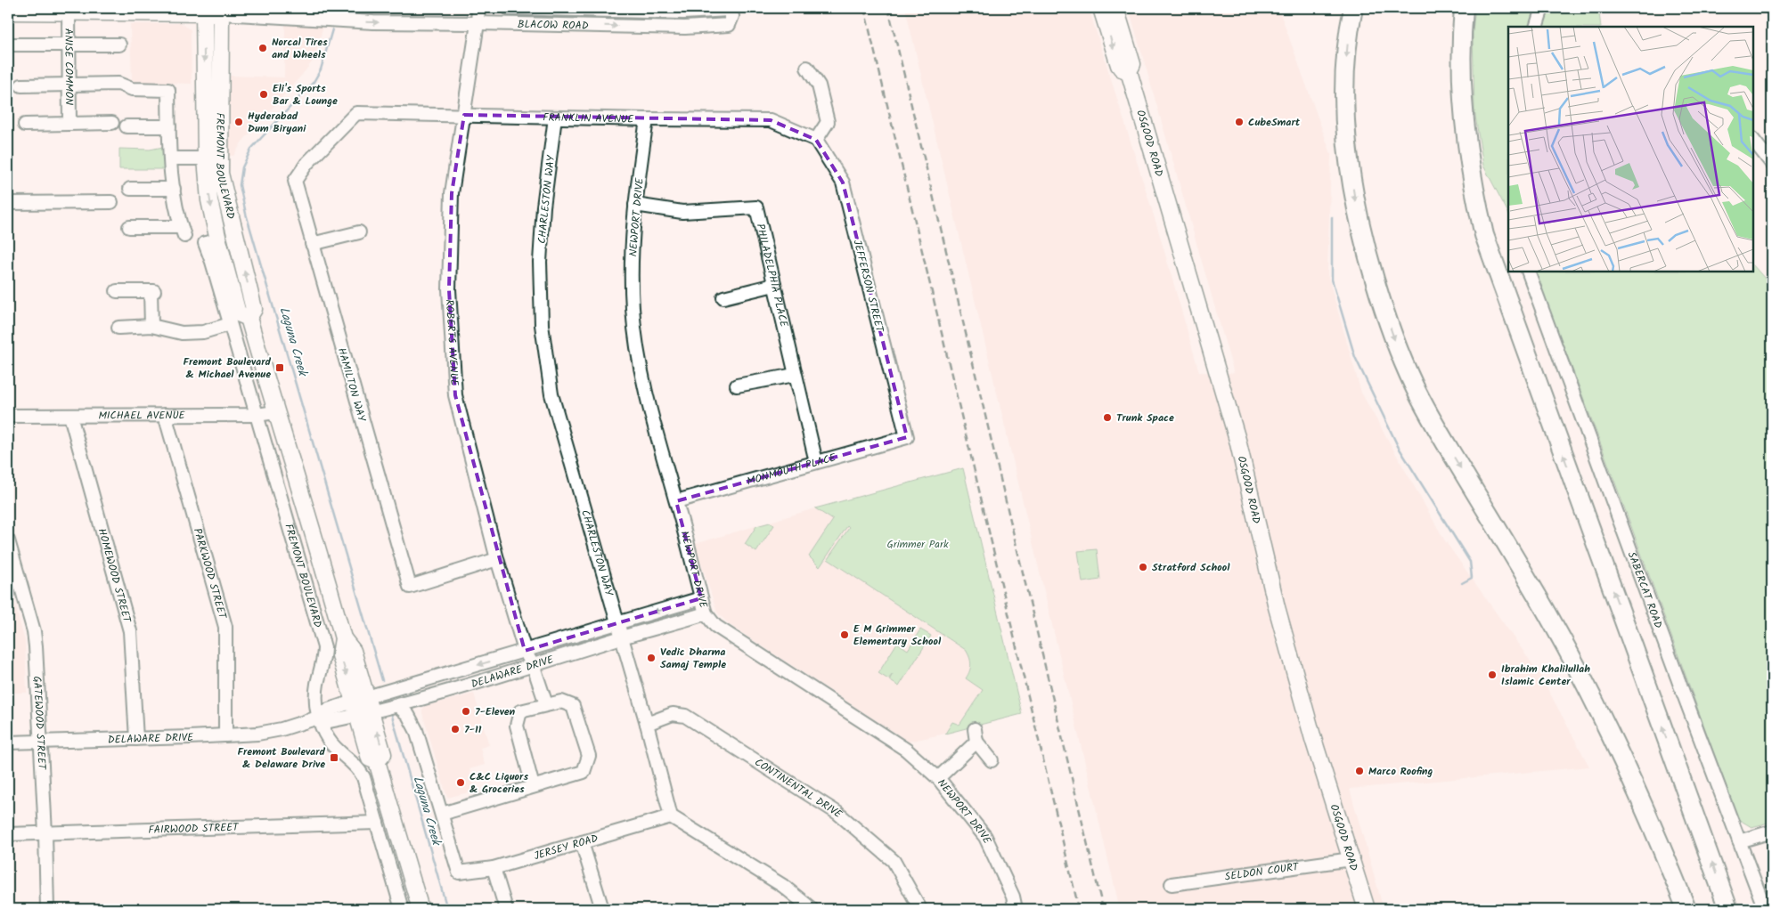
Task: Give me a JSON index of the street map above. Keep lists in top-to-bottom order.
{
  "streets": {
    "main road": ["BLACOW ROAD", "OSGOOD ROAD", "FREMONT BOULEVARD"],
    "street": [
      "ANISE COMMON",
      "FRANKLIN AVENUE",
      "CHARLESTON WAY",
      "NEWPORT DRIVE",
      "PHILADELPHIA PLACE",
      "JEFFERSON STREET",
      "ROBERTS AVENUE",
      "HAMILTON WAY",
      "MICHAEL AVENUE",
      "MONMOUTH PLACE",
      "PARKWOOD STREET",
      "HOMEWOOD STREET",
      "SABERCAT ROAD",
      "DELAWARE DRIVE",
      "GATEWOOD STREET",
      "CONTINENTAL DRIVE",
      "FAIRWOOD STREET",
      "JERSEY ROAD",
      "SELDON COURT"
    ]
  },
  "crossings": [
    ["BLACOW ROAD", "ANISE COMMON"],
    ["BLACOW ROAD", "FREMONT BOULEVARD"],
    ["BLACOW ROAD", "ROBERTS AVENUE"],
    ["FRANKLIN AVENUE", "CHARLESTON WAY"],
    ["FRANKLIN AVENUE", "NEWPORT DRIVE"],
    ["FRANKLIN AVENUE", "JEFFERSON STREET"],
    ["FRANKLIN AVENUE", "ROBERTS AVENUE"],
    ["FRANKLIN AVENUE", "HAMILTON WAY"],
    ["OSGOOD ROAD", "SELDON COURT"],
    ["FREMONT BOULEVARD", "MICHAEL AVENUE"],
    ["FREMONT BOULEVARD", "DELAWARE DRIVE"],
    ["FREMONT BOULEVARD", "FAIRWOOD STREET"],
    ["CHARLESTON WAY", "DELAWARE DRIVE"],
    ["CHARLESTON WAY", "CONTINENTAL DRIVE"],
    ["CHARLESTON WAY", "JERSEY ROAD"],
    ["NEWPORT DRIVE", "PHILADELPHIA PLACE"],
    ["NEWPORT DRIVE", "MONMOUTH PLACE"],
    ["NEWPORT DRIVE", "DELAWARE DRIVE"],
    ["PHILADELPHIA PLACE", "MONMOUTH PLACE"],
    ["JEFFERSON STREET", "MONMOUTH PLACE"],
    ["ROBERTS AVENUE", "HAMILTON WAY"],
    ["ROBERTS AVENUE", "DELAWARE DRIVE"],
    ["MICHAEL AVENUE", "PARKWOOD STREET"],
    ["MICHAEL AVENUE", "HOMEWOOD STREET"],
    ["PARKWOOD STREET", "DELAWARE DRIVE"],
    ["HOMEWOOD STREET", "DELAWARE DRIVE"],
    ["DELAWARE DRIVE", "GATEWOOD STREET"],
    ["GATEWOOD STREET", "FAIRWOOD STREET"]
  ],
  "water": ["Laguna Creek"],
  "parks": ["Grimmer Park"],
  "places": {
    "other": [
      "Norcal Tires and Wheels",
      "Eli's Sports Bar & Lounge",
      "Hyderabad Dum Biryani",
      "CubeSmart",
      "Trunk Space",
      "Stratford School",
      "E M Grimmer Elementary School",
      "Vedic Dharma Samaj Temple",
      "Ibrahim Khalilullah Islamic Center",
      "7-Eleven",
      "7-11",
      "Marco Roofing",
      "C&C Liquors & Groceries"
    ],
    "transit": ["Fremont Boulevard & Michael Avenue", "Fremont Boulevard & Delaware Drive"]
  }
}
